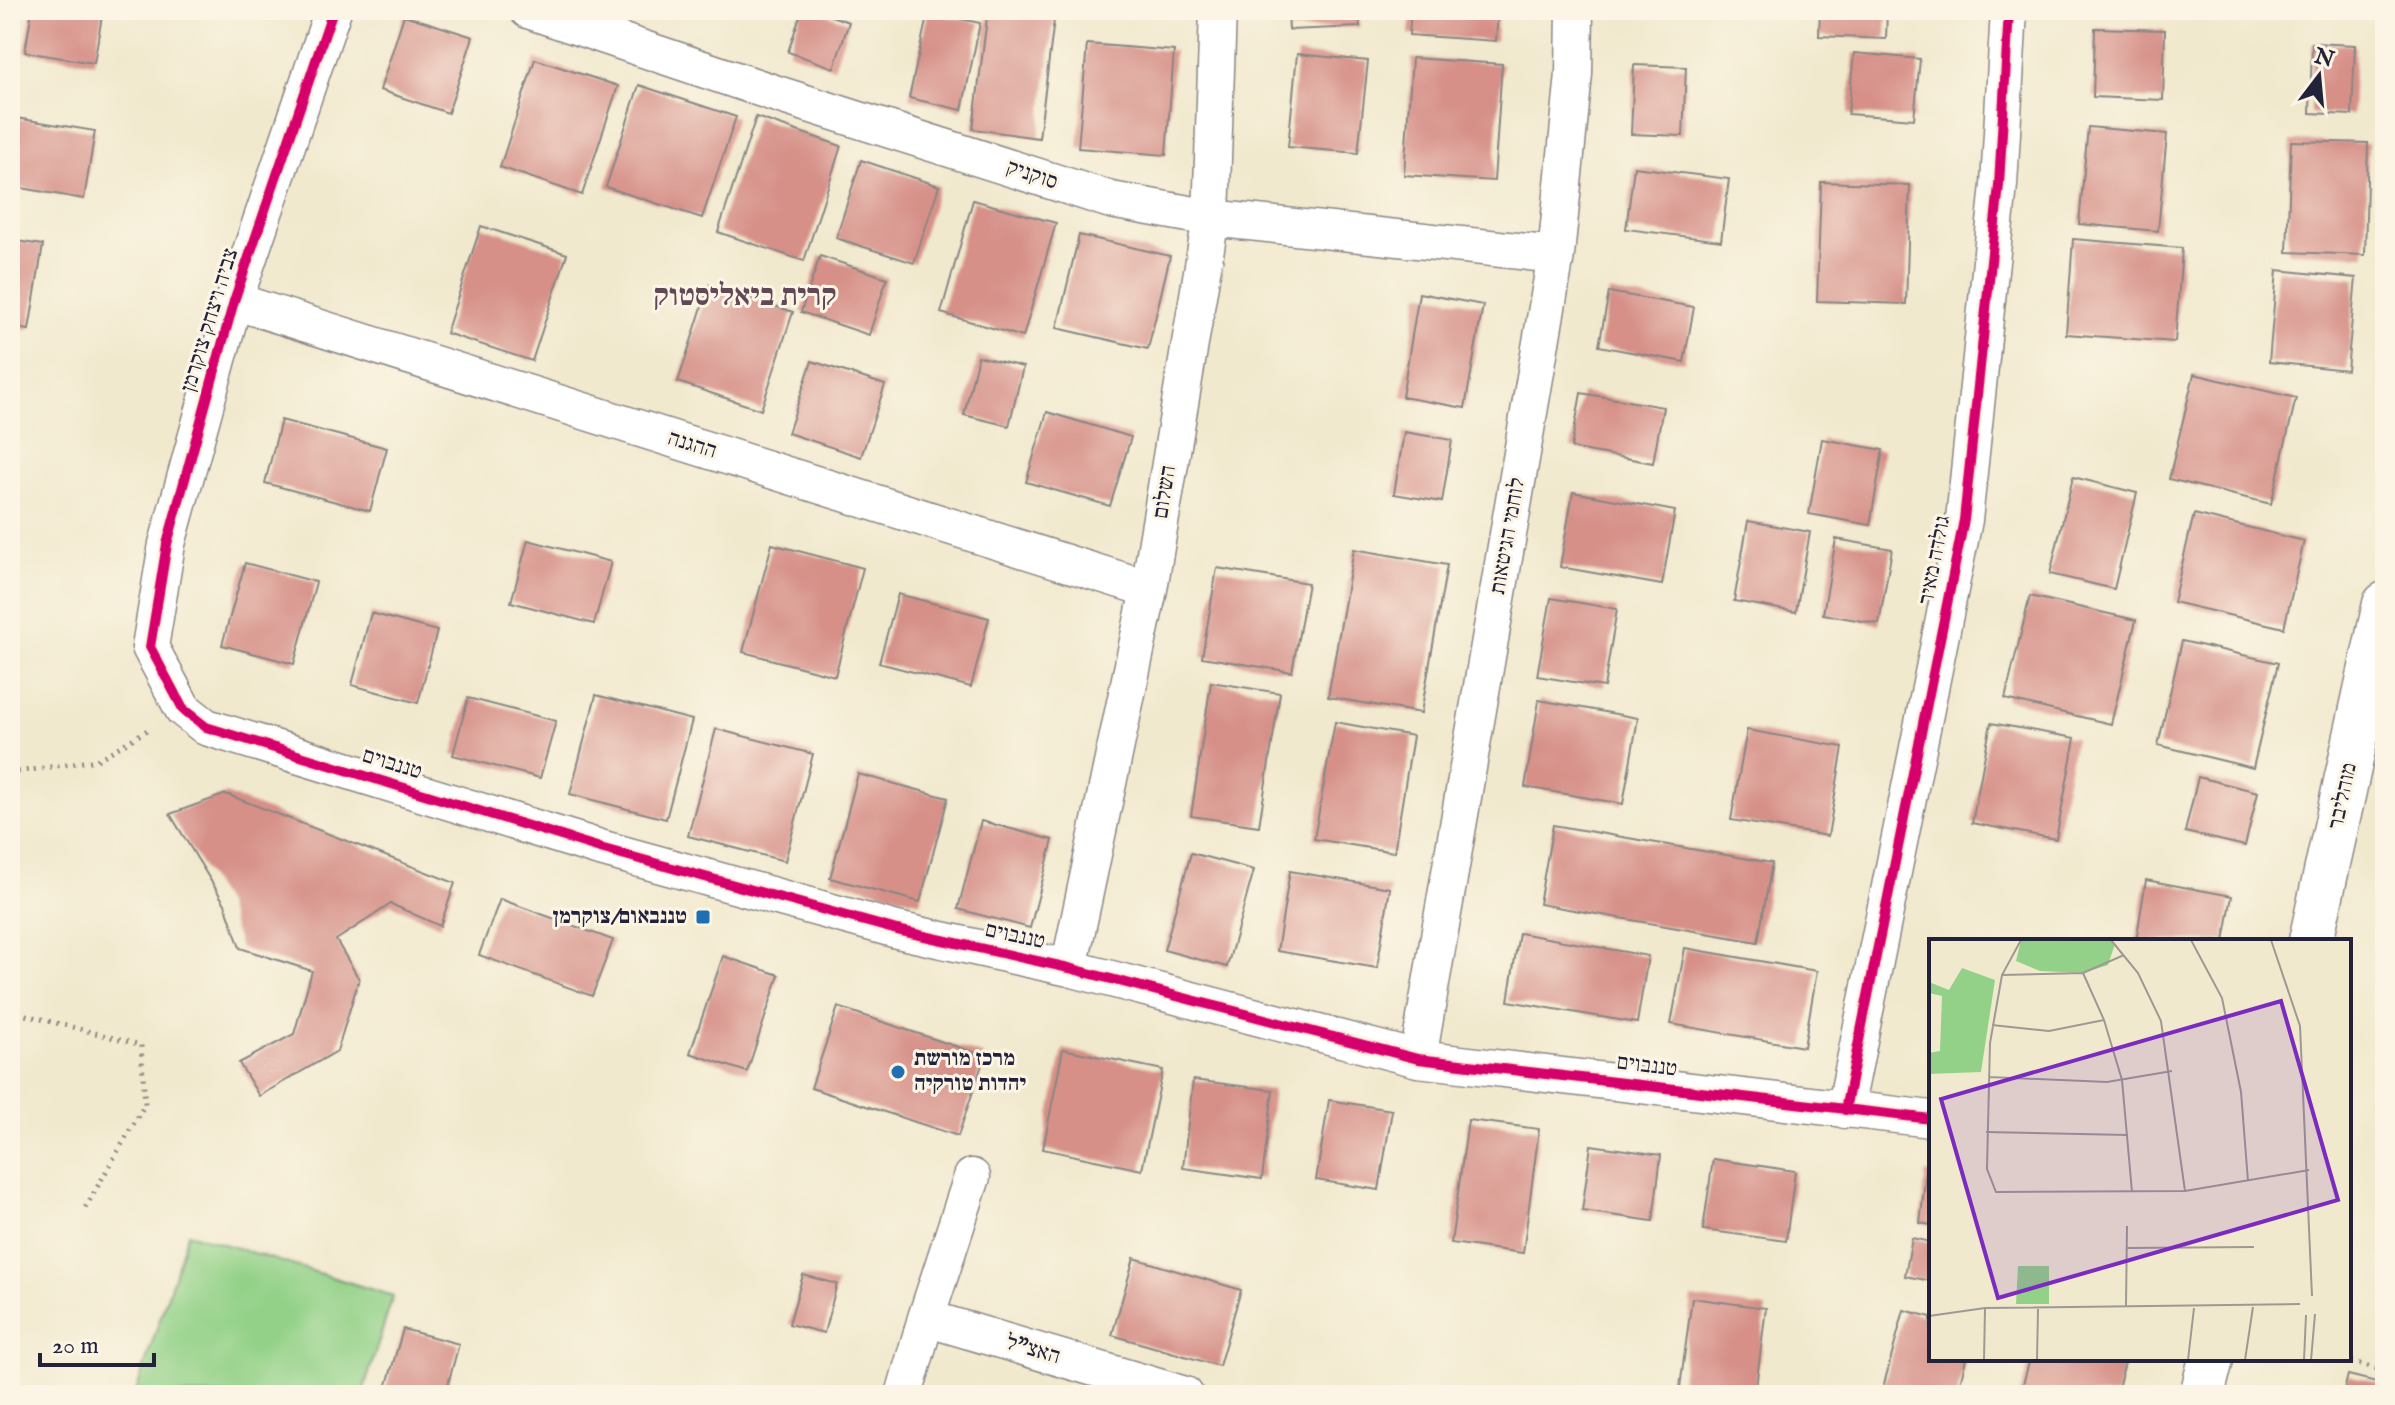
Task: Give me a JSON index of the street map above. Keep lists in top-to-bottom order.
{
  "streets": {
    "street": [
      "סוקניק",
      "צביה ויצחק צוקרמן",
      "ההגנה",
      "השלום",
      "לוחמי הגיטאות",
      "גולדה מאיר",
      "טננבוים",
      "מוהליבר",
      "האצ\"ל"
    ]
  },
  "crossings": [
    ["סוקניק", "השלום"],
    ["סוקניק", "לוחמי הגיטאות"],
    ["צביה ויצחק צוקרמן", "ההגנה"],
    ["צביה ויצחק צוקרמן", "טננבוים"],
    ["ההגנה", "השלום"],
    ["השלום", "טננבוים"],
    ["לוחמי הגיטאות", "טננבוים"],
    ["גולדה מאיר", "טננבוים"]
  ],
  "districts": ["קרית ביאליסטוק"],
  "places": {
    "transit": ["טננבאום/צוקרמן"],
    "other": ["מרכז מורשת יהדות טורקיה"]
  },
  "scale_bar": "20 m",
  "north": "top"
}
